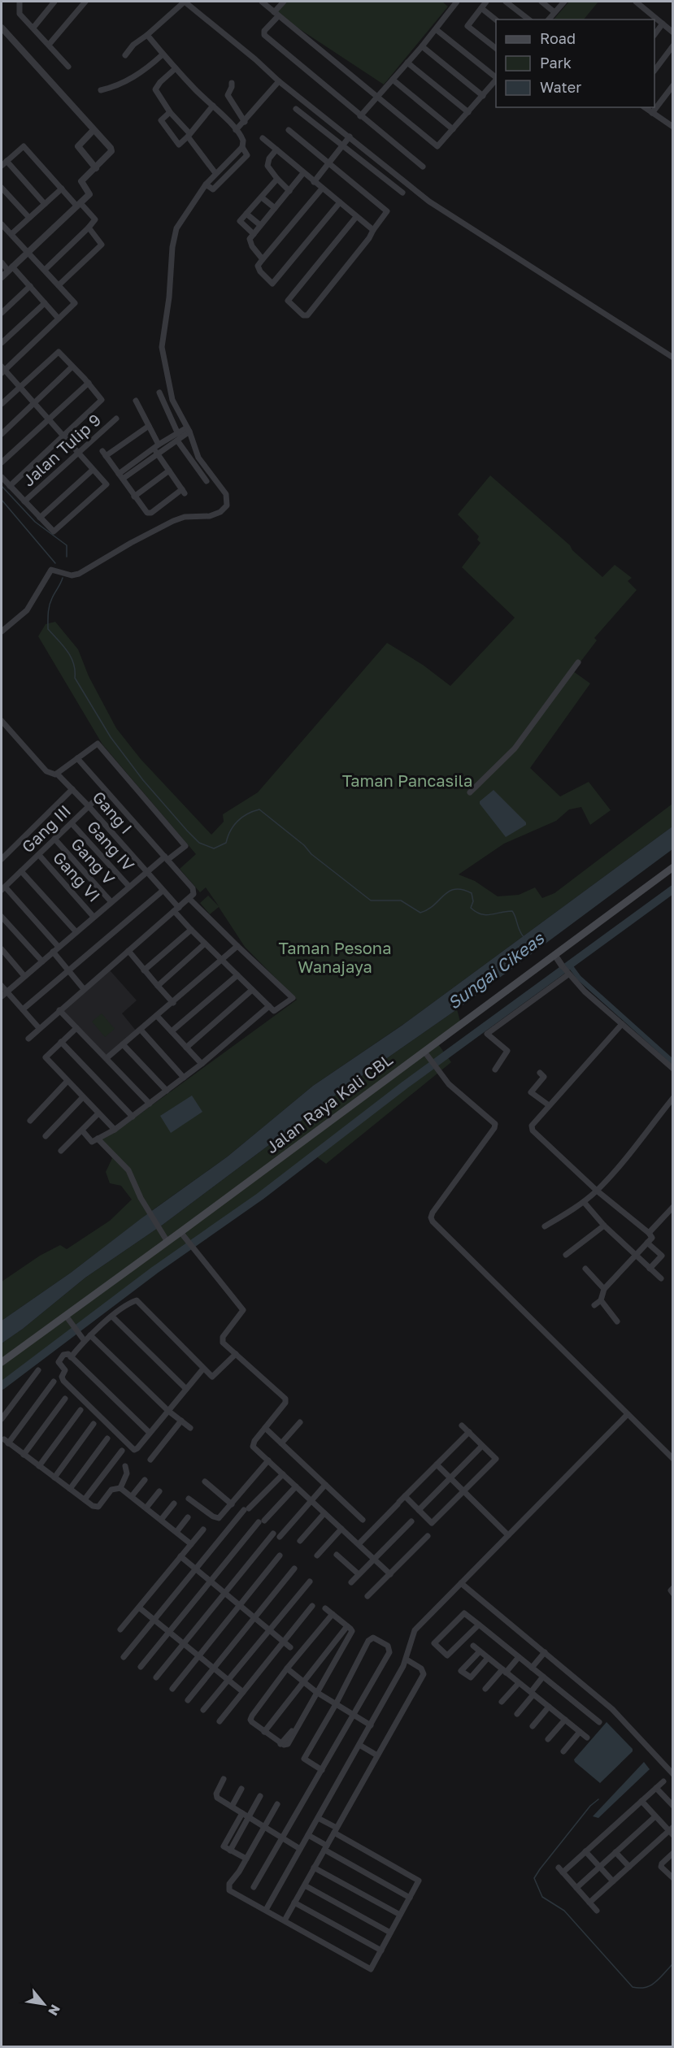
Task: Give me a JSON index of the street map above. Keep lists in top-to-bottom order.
{
  "streets": {
    "main road": ["Jalan Raya Kali CBL"],
    "street": [
      "Jalan Tulip 9",
      "Gang I",
      "Gang III",
      "Gang IV",
      "Gang V",
      "Gang VI"
    ]
  },
  "crossings": [
    ["Gang I", "Gang III"],
    ["Gang III", "Gang IV"],
    ["Gang III", "Gang V"],
    ["Gang III", "Gang VI"]
  ],
  "water": ["Sungai Cikeas"],
  "parks": ["Taman Pancasila", "Taman Pesona Wanajaya"],
  "legend": ["Road", "Park", "Water"],
  "north": "bottom right"
}
